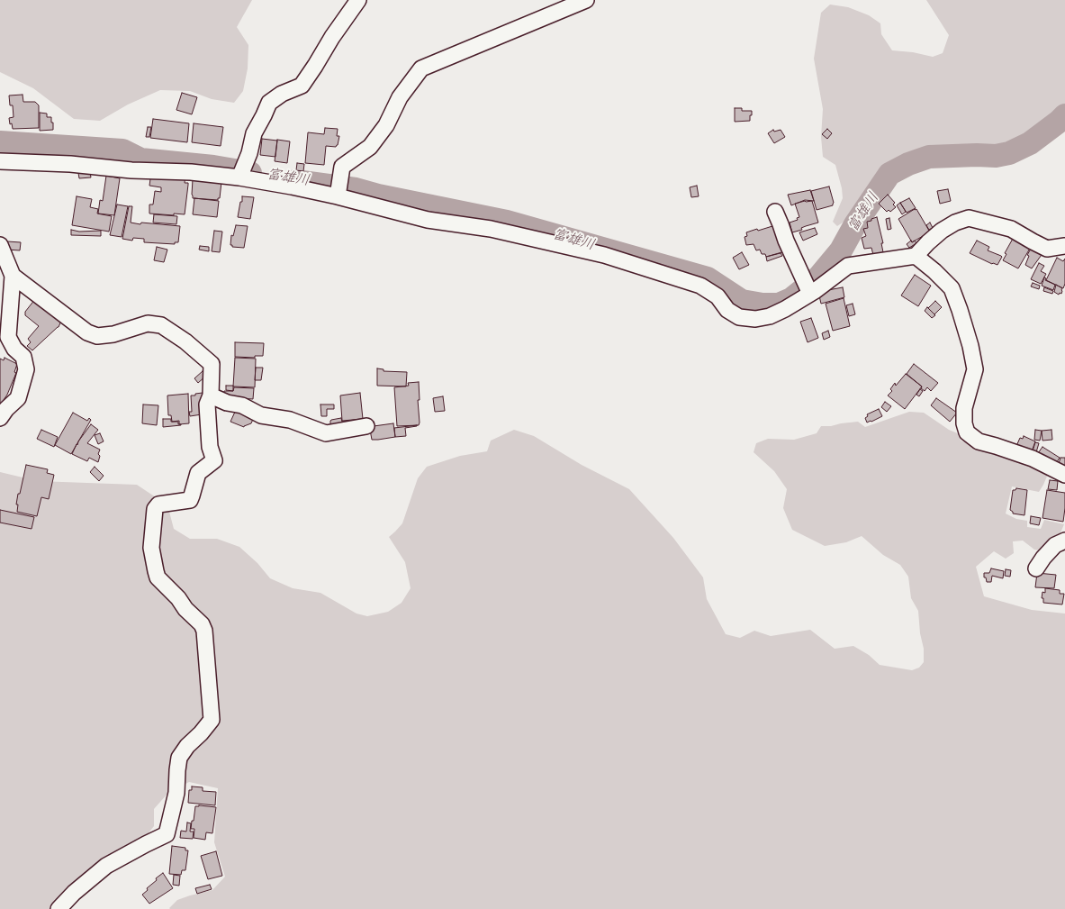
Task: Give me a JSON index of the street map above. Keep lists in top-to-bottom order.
{
  "water": ["富雄川"]
}
